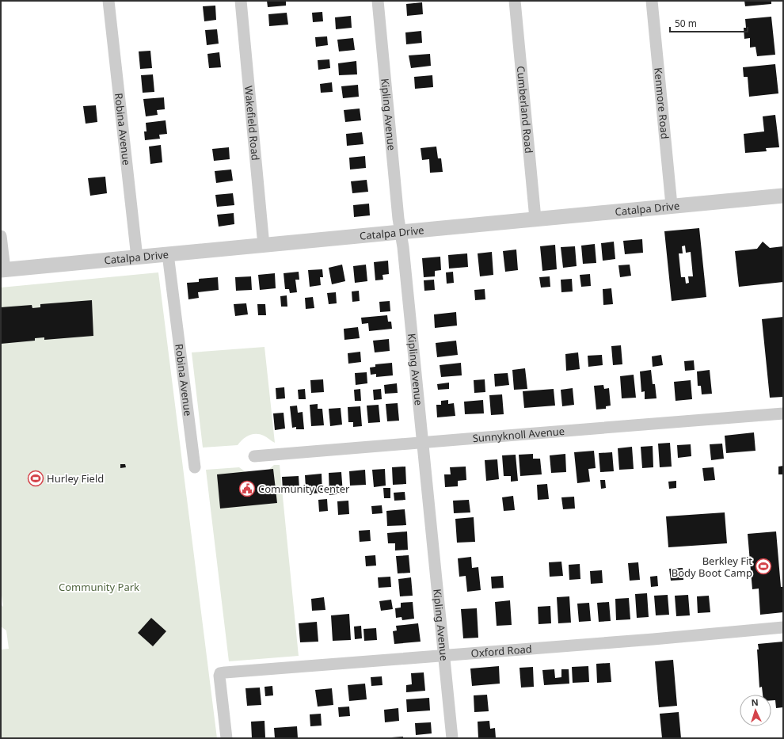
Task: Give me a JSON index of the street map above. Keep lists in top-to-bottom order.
{
  "streets": {
    "street": [
      "Kenmore Road",
      "Cumberland Road",
      "Kipling Avenue",
      "Wakefield Road",
      "Robina Avenue",
      "Catalpa Drive",
      "Sunnyknoll Avenue",
      "Oxford Road"
    ]
  },
  "crossings": [
    ["Kenmore Road", "Catalpa Drive"],
    ["Cumberland Road", "Catalpa Drive"],
    ["Kipling Avenue", "Catalpa Drive"],
    ["Kipling Avenue", "Sunnyknoll Avenue"],
    ["Kipling Avenue", "Oxford Road"],
    ["Wakefield Road", "Catalpa Drive"],
    ["Robina Avenue", "Catalpa Drive"]
  ],
  "parks": ["Community Park"],
  "places": {
    "sports": ["Hurley Field", "Berkley Fit Body Boot Camp"],
    "public building": ["Community Center"]
  },
  "scale_bar": "50 m",
  "north": "top"
}
